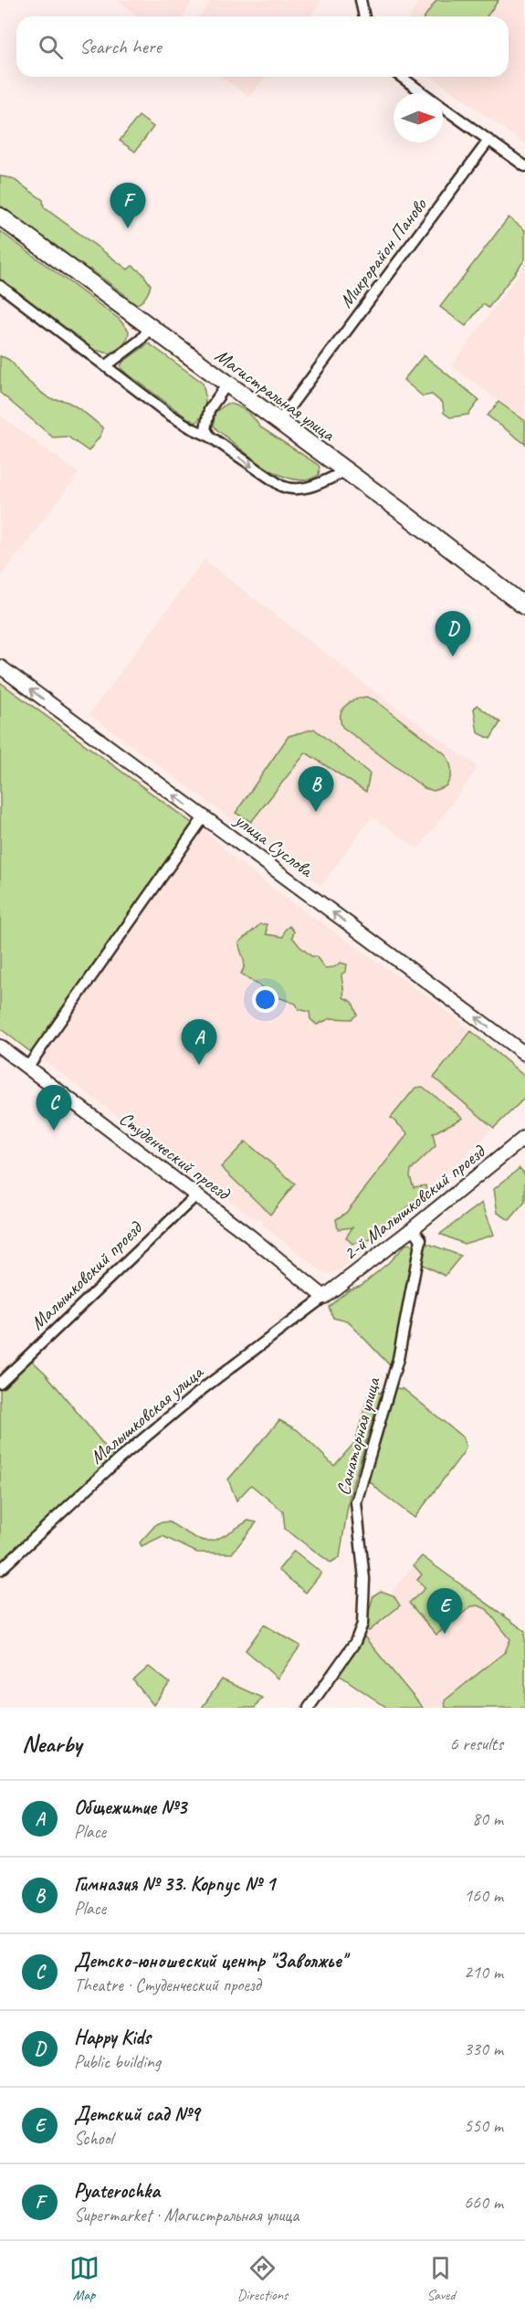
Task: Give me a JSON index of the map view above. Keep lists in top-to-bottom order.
{
  "streets": {
    "highway": ["Магистральная улица"],
    "street": [
      "Микрорайон Паново",
      "улица Суслова",
      "Студенческий проезд",
      "2-й Малышковский проезд",
      "Малышковский проезд",
      "Малышковская улица",
      "Санаторная улица"
    ]
  },
  "crossings": [
    ["Микрорайон Паново", "Магистральная улица"],
    ["Студенческий проезд", "2-й Малышковский проезд"],
    ["Студенческий проезд", "Малышковский проезд"],
    ["Студенческий проезд", "Малышковская улица"],
    ["2-й Малышковский проезд", "Малышковская улица"],
    ["2-й Малышковский проезд", "Санаторная улица"]
  ],
  "one_way": ["улица Суслова"],
  "north": "right",
  "page": {
    "search": "Search here",
    "pins": [
      "F",
      "D",
      "B",
      "A",
      "C",
      "E"
    ],
    "heading": ["Nearby", "6 results"],
    "list": [
      {
        "mark": "A",
        "name": "Общежитие №3",
        "note": "Place",
        "value": "80 m"
      },
      {
        "mark": "B",
        "name": "Гимназия № 33. Корпус № 1",
        "note": "Place",
        "value": "160 m"
      },
      {
        "mark": "C",
        "name": "Детско-юношеский центр \"Заволжье\"",
        "note": "Theatre · Студенческий проезд",
        "value": "210 m"
      },
      {
        "mark": "D",
        "name": "Happy Kids",
        "note": "Public building",
        "value": "330 m"
      },
      {
        "mark": "E",
        "name": "Детский сад №9",
        "note": "School",
        "value": "550 m"
      },
      {
        "mark": "F",
        "name": "Pyaterochka",
        "note": "Supermarket · Магистральная улица",
        "value": "660 m"
      }
    ],
    "nav": ["Map", "Directions", "Saved"]
  }
}
